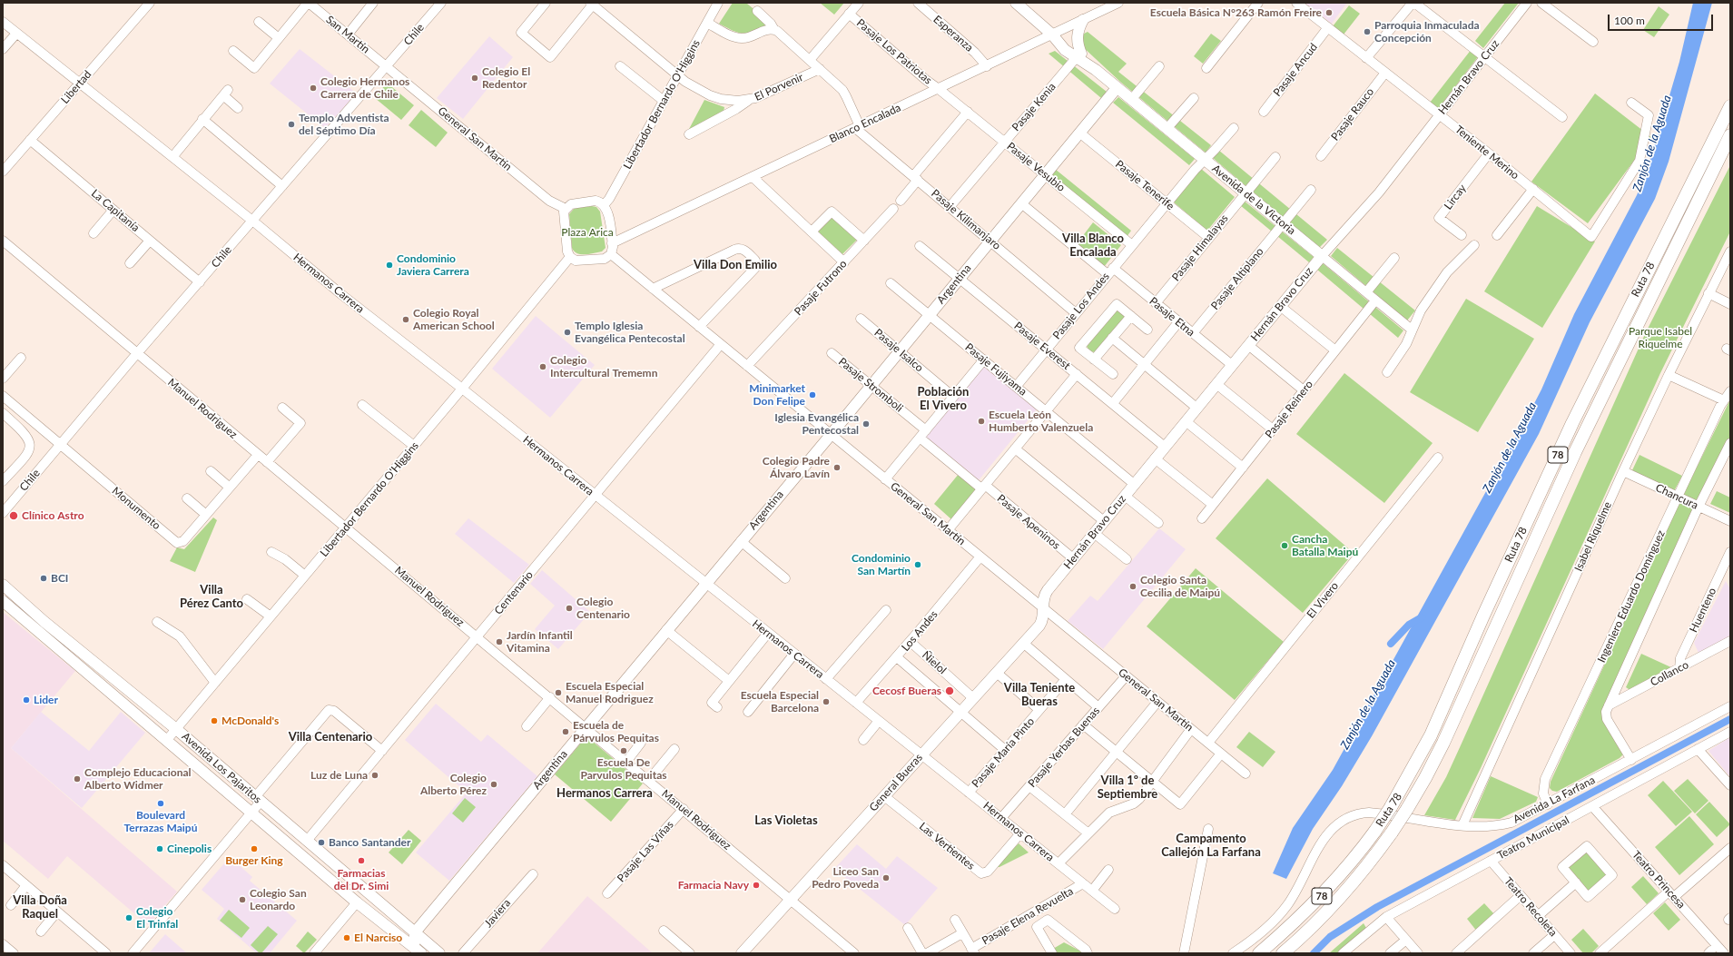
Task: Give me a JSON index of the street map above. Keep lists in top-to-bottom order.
{
  "streets": {
    "highway": ["Ruta 78", "78"],
    "main road": [
      "Hernán Bravo Cruz",
      "Avenida de la Victoria",
      "Argentina",
      "Avenida Los Pajaritos",
      "General Bueras"
    ],
    "street": [
      "Esperanza",
      "San Martín",
      "Chile",
      "Pasaje Los Patriotas",
      "Pasaje Ancud",
      "Libertad",
      "El Porvenir",
      "Libertador Bernardo O'Higgins",
      "Pasaje Kenia",
      "Pasaje Rauco",
      "Blanco Encalada",
      "General San Martín",
      "Teniente Merino",
      "Pasaje Vesubio",
      "Pasaje Tenerife",
      "Lircay",
      "La Capitanía",
      "Pasaje Kilimanjaro",
      "Pasaje Himalayas",
      "Pasaje Altiplano",
      "Hermanos Carrera",
      "Pasaje Futrono",
      "Pasaje Los Andes",
      "Pasaje Etna",
      "Pasaje Everest",
      "Pasaje Isalco",
      "Pasaje Fujiyama",
      "Pasaje Stromboli",
      "Manuel Rodríguez",
      "Pasaje Reinero",
      "Chancura",
      "Monumento",
      "Pasaje Apeninos",
      "Isabel Riquelme",
      "Centenario",
      "Ingeniero Eduardo Domínguez",
      "El Vivero",
      "Huenteno",
      "Los Andes",
      "Ñielol",
      "Collanco",
      "Pasaje Yerbas Buenas",
      "Pasaje María Pinto",
      "Avenida La Farfana",
      "Teatro Municipal",
      "Las Vertientes",
      "Pasaje Las Viñas",
      "Teatro Princesa",
      "Teatro Recoleta",
      "Javiera",
      "Pasaje Elena Revuelta"
    ]
  },
  "crossings": [
    ["Esperanza", "Blanco Encalada"],
    ["San Martín", "Chile"],
    ["San Martín", "General San Martín"],
    ["Chile", "General San Martín"],
    ["Chile", "La Capitanía"],
    ["Chile", "Hermanos Carrera"],
    ["Chile", "Manuel Rodríguez"],
    ["Chile", "Monumento"],
    ["Pasaje Los Patriotas", "El Porvenir"],
    ["Pasaje Los Patriotas", "Blanco Encalada"],
    ["Pasaje Los Patriotas", "Pasaje Vesubio"],
    ["Pasaje Ancud", "Teniente Merino"],
    ["Hernán Bravo Cruz", "General San Martín"],
    ["Hernán Bravo Cruz", "Teniente Merino"],
    ["Hernán Bravo Cruz", "Avenida de la Victoria"],
    ["Hernán Bravo Cruz", "Pasaje Etna"],
    ["Hernán Bravo Cruz", "Pasaje Everest"],
    ["Hernán Bravo Cruz", "Pasaje Fujiyama"],
    ["Hernán Bravo Cruz", "Pasaje Apeninos"],
    ["Hernán Bravo Cruz", "General Bueras"],
    ["Libertad", "La Capitanía"],
    ["Libertad", "Hermanos Carrera"],
    ["El Porvenir", "Libertador Bernardo O'Higgins"],
    ["El Porvenir", "Pasaje Kilimanjaro"],
    ["Libertador Bernardo O'Higgins", "Blanco Encalada"],
    ["Libertador Bernardo O'Higgins", "General San Martín"],
    ["Libertador Bernardo O'Higgins", "Hermanos Carrera"],
    ["Libertador Bernardo O'Higgins", "Manuel Rodríguez"],
    ["Libertador Bernardo O'Higgins", "Avenida Los Pajaritos"],
    ["Pasaje Kenia", "Pasaje Vesubio"],
    ["Pasaje Kenia", "Avenida de la Victoria"],
    ["Pasaje Kenia", "Pasaje Kilimanjaro"],
    ["Pasaje Rauco", "Teniente Merino"],
    ["Blanco Encalada", "General San Martín"],
    ["Blanco Encalada", "Pasaje Vesubio"],
    ["Blanco Encalada", "Avenida de la Victoria"],
    ["Blanco Encalada", "Pasaje Kilimanjaro"],
    ["General San Martín", "Argentina"],
    ["General San Martín", "Pasaje Futrono"],
    ["General San Martín", "Centenario"],
    ["General San Martín", "El Vivero"],
    ["General San Martín", "Los Andes"],
    ["General San Martín", "Pasaje Yerbas Buenas"],
    ["General San Martín", "General Bueras"],
    ["Teniente Merino", "Lircay"],
    ["Pasaje Vesubio", "Argentina"],
    ["Pasaje Vesubio", "Pasaje Los Andes"],
    ["Pasaje Tenerife", "Pasaje Himalayas"],
    ["Pasaje Tenerife", "Argentina"],
    ["Pasaje Tenerife", "Pasaje Los Andes"],
    ["Avenida de la Victoria", "Pasaje Himalayas"],
    ["Avenida de la Victoria", "Pasaje Altiplano"],
    ["Avenida de la Victoria", "Argentina"],
    ["Avenida de la Victoria", "Pasaje Los Andes"],
    ["Avenida de la Victoria", "Pasaje Reinero"],
    ["Pasaje Kilimanjaro", "Argentina"],
    ["Pasaje Kilimanjaro", "Pasaje Los Andes"],
    ["Pasaje Himalayas", "Pasaje Etna"],
    ["Pasaje Altiplano", "Pasaje Etna"],
    ["Hermanos Carrera", "Argentina"],
    ["Hermanos Carrera", "Centenario"],
    ["Hermanos Carrera", "Los Andes"],
    ["Hermanos Carrera", "Pasaje Yerbas Buenas"],
    ["Hermanos Carrera", "Pasaje María Pinto"],
    ["Hermanos Carrera", "General Bueras"],
    ["Hermanos Carrera", "Las Vertientes"],
    ["Hermanos Carrera", "Pasaje Elena Revuelta"],
    ["Argentina", "Pasaje Etna"],
    ["Argentina", "Pasaje Everest"],
    ["Argentina", "Pasaje Isalco"],
    ["Argentina", "Pasaje Fujiyama"],
    ["Argentina", "Pasaje Stromboli"],
    ["Argentina", "Manuel Rodríguez"],
    ["Argentina", "Avenida Los Pajaritos"],
    ["Pasaje Los Andes", "Pasaje Etna"],
    ["Pasaje Los Andes", "Pasaje Everest"],
    ["Pasaje Los Andes", "Pasaje Fujiyama"],
    ["Pasaje Stromboli", "Pasaje Apeninos"],
    ["Manuel Rodríguez", "Monumento"],
    ["Manuel Rodríguez", "Centenario"],
    ["Manuel Rodríguez", "General Bueras"],
    ["Manuel Rodríguez", "Pasaje Las Viñas"],
    ["Chancura", "Isabel Riquelme"],
    ["Chancura", "Ingeniero Eduardo Domínguez"],
    ["Isabel Riquelme", "Avenida La Farfana"],
    ["Centenario", "Avenida Los Pajaritos"],
    ["Ingeniero Eduardo Domínguez", "Avenida La Farfana"],
    ["Huenteno", "Collanco"],
    ["Los Andes", "Ñielol"],
    ["Ñielol", "General Bueras"],
    ["General Bueras", "Las Vertientes"],
    ["Teatro Municipal", "Teatro Princesa"],
    ["Teatro Municipal", "Teatro Recoleta"]
  ],
  "districts": [
    "Villa Blanco Encalada",
    "Villa Don Emilio",
    "Población El Vivero",
    "Villa Pérez Canto",
    "Villa Teniente Bueras",
    "Villa Centenario",
    "Villa 1º de Septiembre",
    "Hermanos Carrera",
    "Las Violetas",
    "Campamento Callejón La Farfana",
    "Villa Doña Raquel"
  ],
  "water": ["Zanjón de la Aguada"],
  "parks": ["Plaza Arica", "Parque Isabel Riquelme"],
  "places": [
    "Escuela Básica N°263 Ramón Freire",
    "Parroquia Inmaculada Concepción",
    "Colegio El Redentor",
    "Colegio Hermanos Carrera de Chile",
    "Templo Adventista del Séptimo Día",
    "Condominio Javiera Carrera",
    "Colegio Royal American School",
    "Templo Iglesia Evangélica Pentecostal",
    "Colegio Intercultural Trememn",
    "Minimarket Don Felipe",
    "Escuela León Humberto Valenzuela",
    "Iglesia Evangélica Pentecostal",
    "Colegio Padre Álvaro Lavín",
    "Clínico Astro",
    "Cancha Batalla Maipú",
    "Condominio San Martín",
    "BCI",
    "Colegio Santa Cecilia de Maipú",
    "Colegio Centenario",
    "Jardín Infantil Vitamina",
    "Cecosf Bueras",
    "Escuela Especial Manuel Rodriguez",
    "Lider",
    "Escuela Especial Barcelona",
    "McDonald's",
    "Escuela de Párvulos Pequitas",
    "Escuela De Parvulos Pequitas",
    "Luz de Luna",
    "Complejo Educacional Alberto Widmer",
    "Colegio Alberto Pérez",
    "Boulevard Terrazas Maipú",
    "Banco Santander",
    "Cinepolis",
    "Burger King",
    "Farmacias del Dr. Simi",
    "Liceo San Pedro Poveda",
    "Farmacia Navy",
    "Colegio San Leonardo",
    "Colegio El Trinfal",
    "El Narciso"
  ],
  "scale_bar": "100 m"
}
